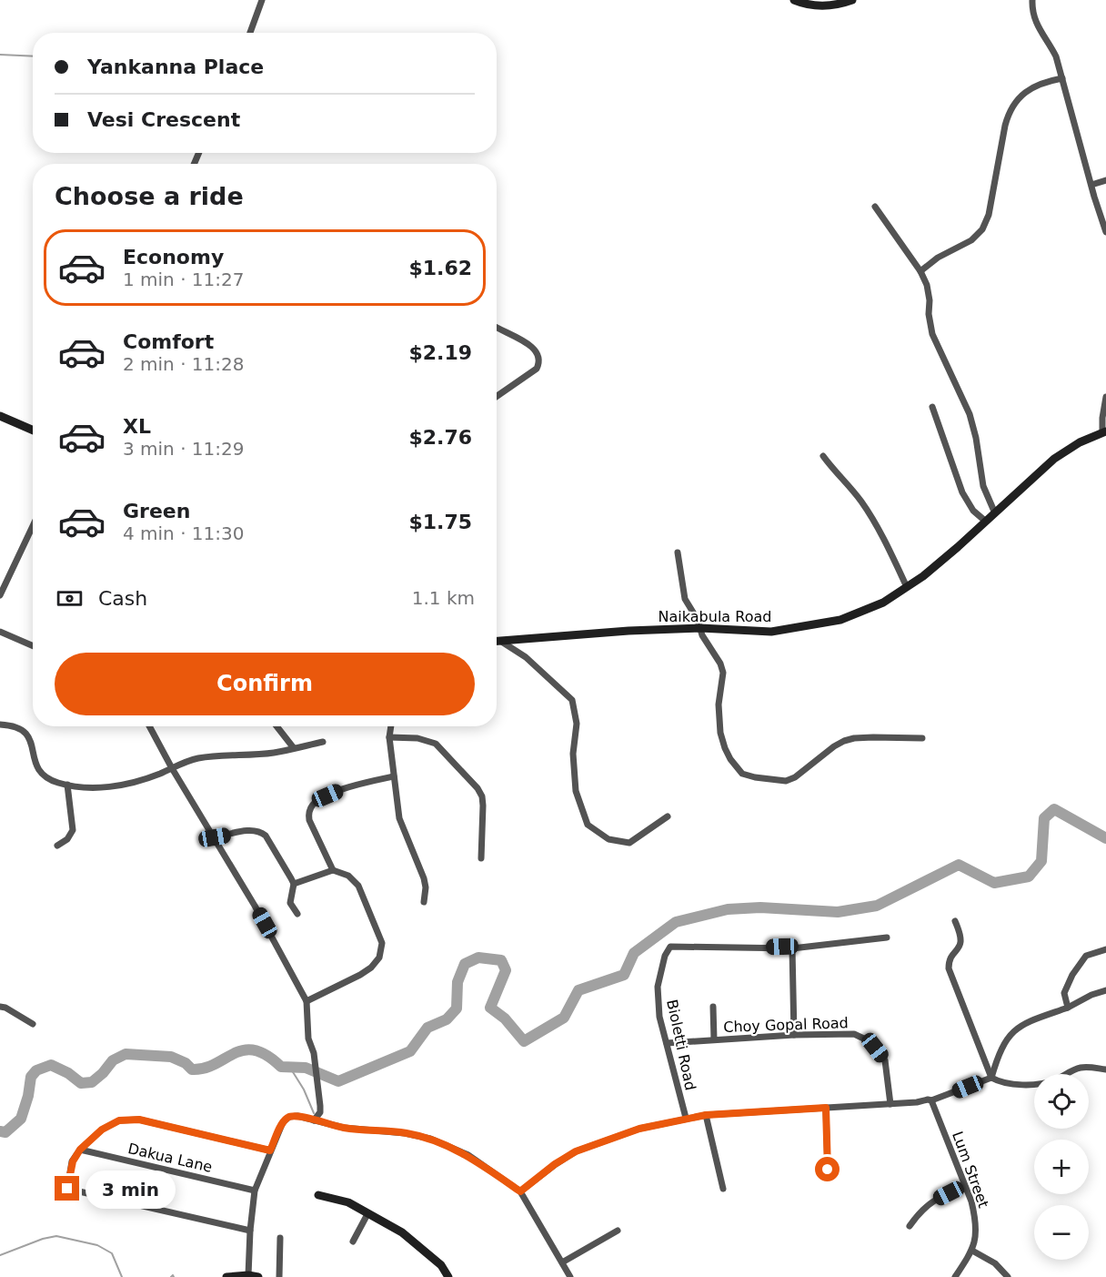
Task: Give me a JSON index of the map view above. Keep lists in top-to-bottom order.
{
  "streets": {
    "street": [
      "Naikabula Road",
      "Choy Gopal Road",
      "Bioletti Road",
      "Dakua Lane",
      "Lum Street"
    ]
  },
  "crossings": [
    ["Choy Gopal Road", "Bioletti Road"]
  ],
  "page": {
    "banner": ["Yankanna Place", "Vesi Crescent"],
    "heading": "Choose a ride",
    "list": [
      {
        "name": "Economy",
        "note": "1 min · 11:27",
        "value": "$1.62"
      },
      {
        "name": "Comfort",
        "note": "2 min · 11:28",
        "value": "$2.19"
      },
      {
        "name": "XL",
        "note": "3 min · 11:29",
        "value": "$2.76"
      },
      {
        "name": "Green",
        "note": "4 min · 11:30",
        "value": "$1.75"
      }
    ],
    "pay": ["Cash", "1.1 km"],
    "buttons": "Confirm",
    "map_buttons": ["+", "−"],
    "bubble": "3 min"
  }
}
